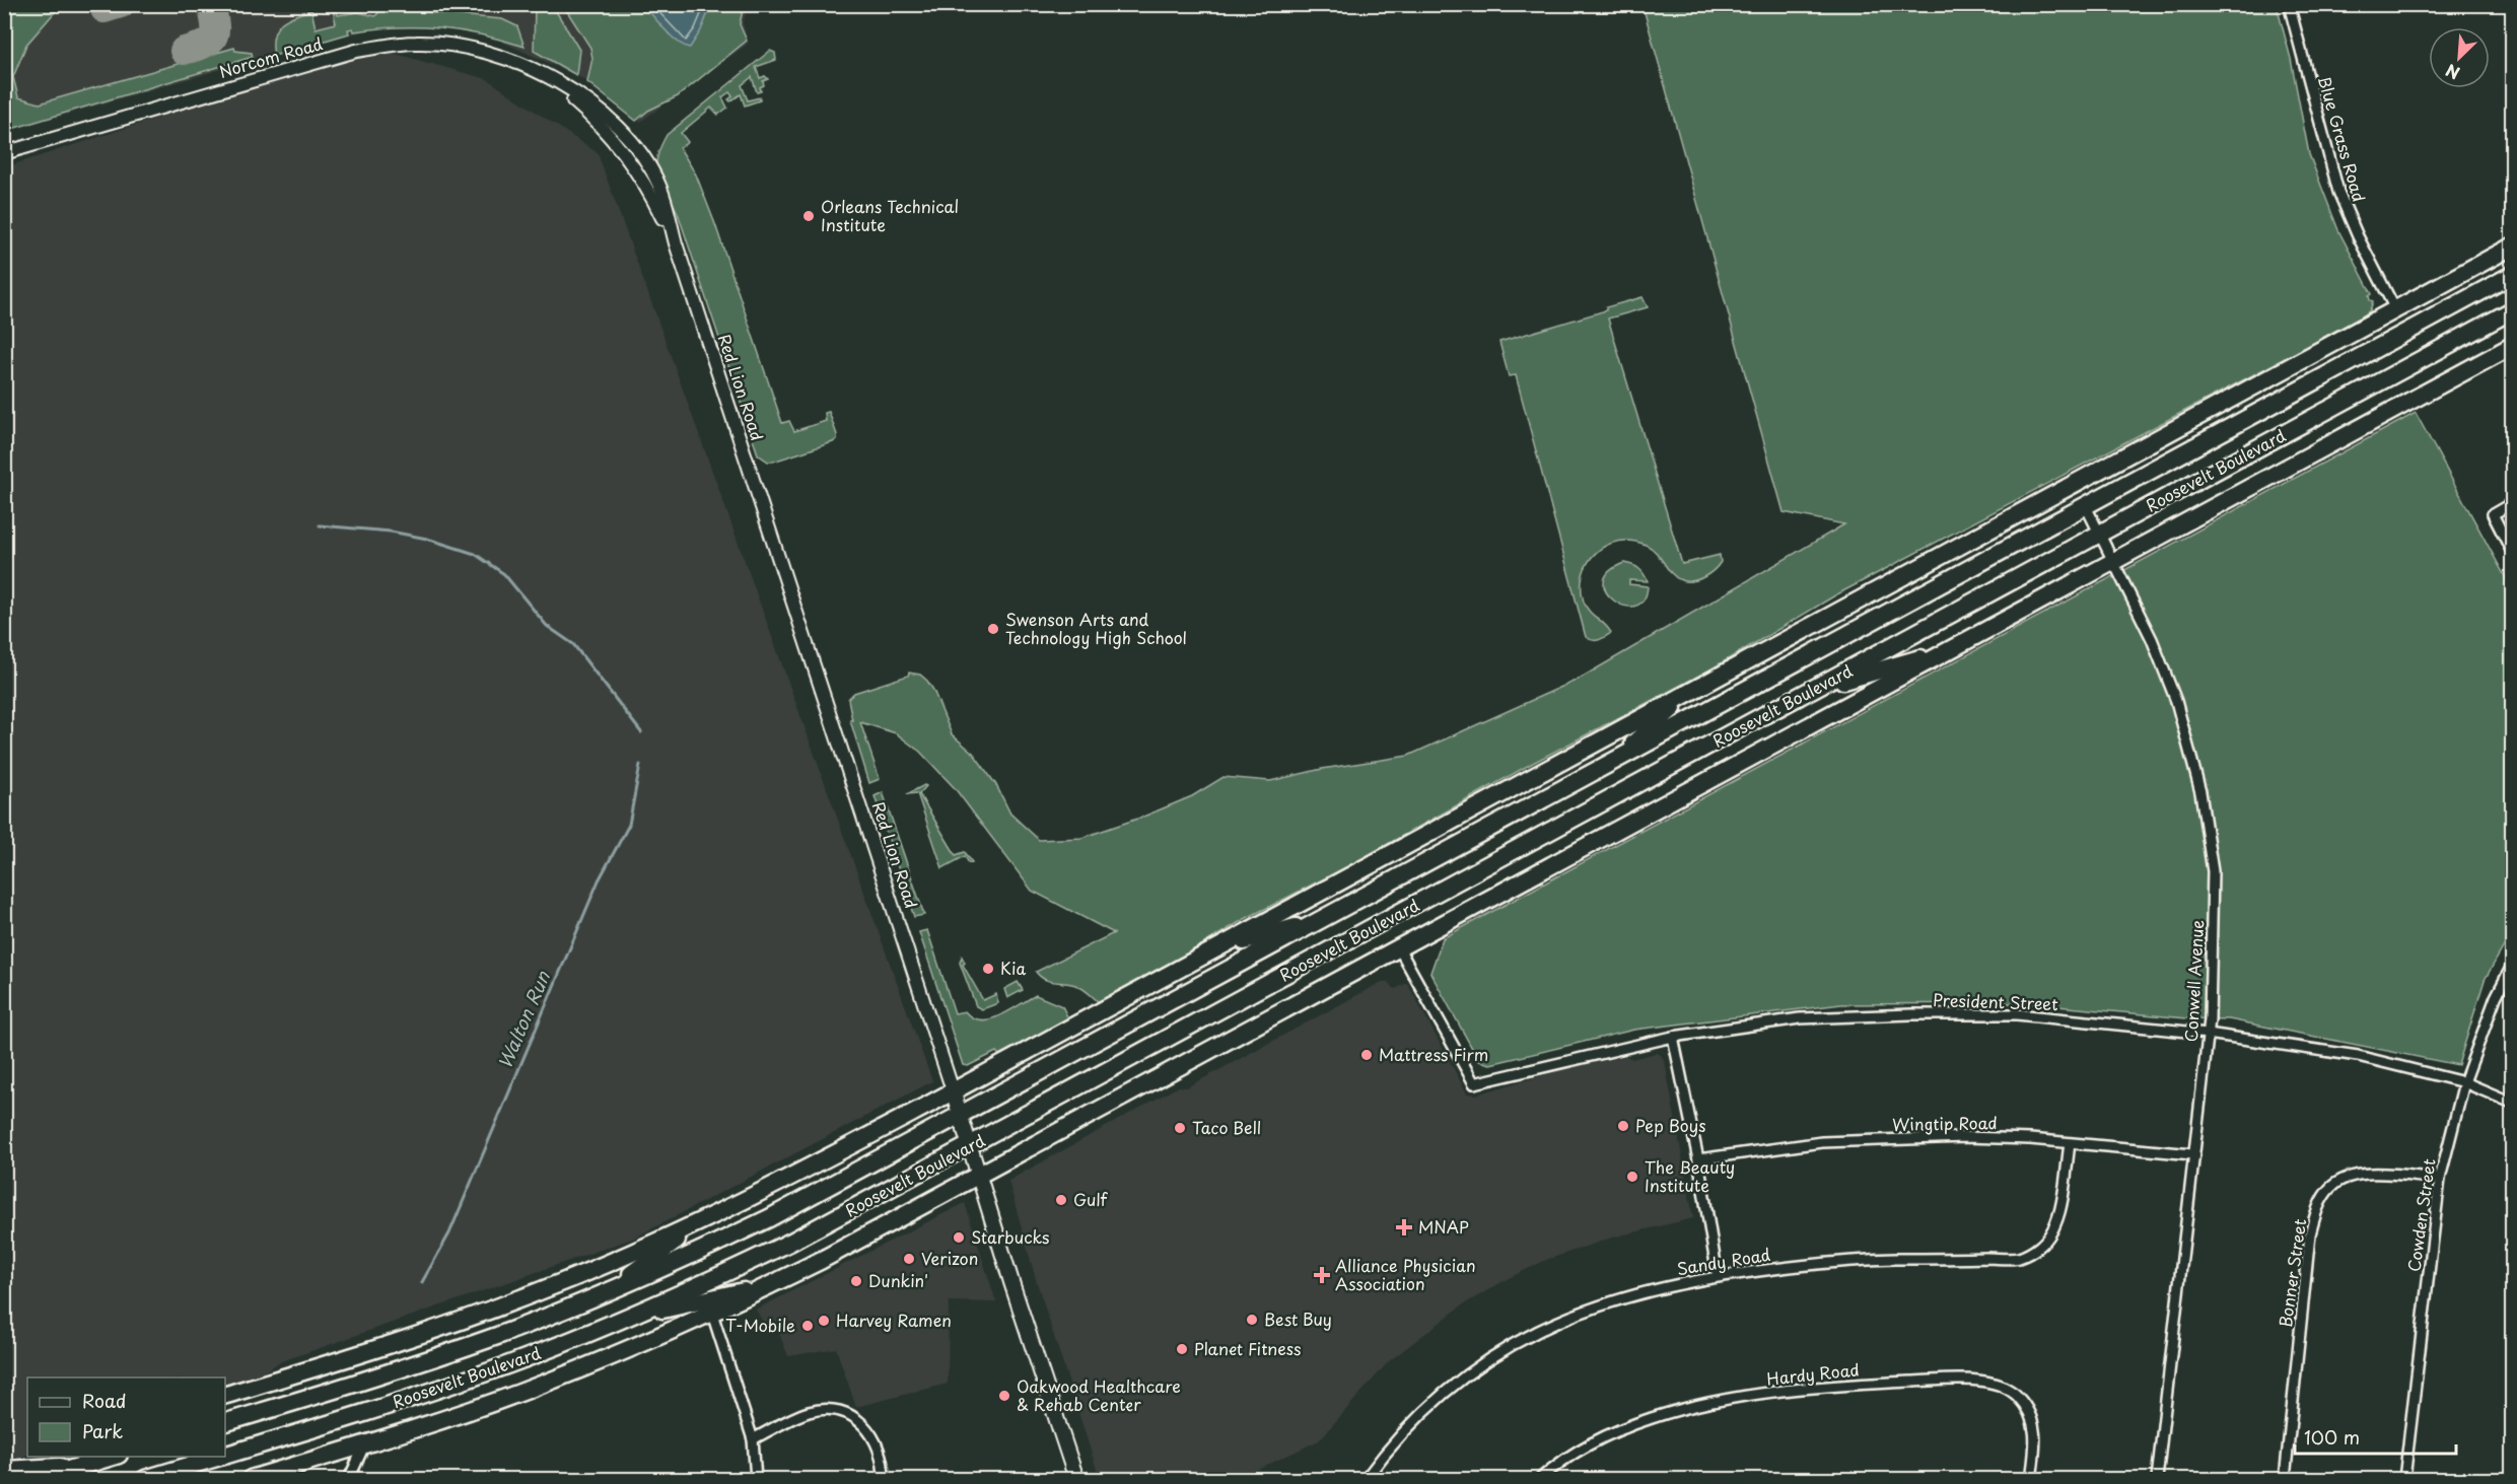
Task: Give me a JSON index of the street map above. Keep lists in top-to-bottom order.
{
  "streets": {
    "highway": ["Roosevelt Boulevard"],
    "main road": ["Red Lion Road"],
    "street": [
      "Norcom Road",
      "Blue Grass Road",
      "Conwell Avenue",
      "President Street",
      "Wingtip Road",
      "Cowden Street",
      "Sandy Road",
      "Bonner Street",
      "Hardy Road"
    ]
  },
  "crossings": [
    ["Norcom Road", "Red Lion Road"],
    ["Red Lion Road", "Roosevelt Boulevard"],
    ["Roosevelt Boulevard", "Conwell Avenue"],
    ["Roosevelt Boulevard", "President Street"],
    ["Conwell Avenue", "President Street"],
    ["Conwell Avenue", "Wingtip Road"],
    ["President Street", "Cowden Street"],
    ["Wingtip Road", "Sandy Road"],
    ["Cowden Street", "Bonner Street"]
  ],
  "water": ["Walton Run"],
  "places": {
    "other": [
      "Orleans Technical Institute",
      "Swenson Arts and Technology High School",
      "Kia",
      "Mattress Firm",
      "Pep Boys",
      "Taco Bell",
      "The Beauty Institute",
      "Gulf",
      "Starbucks",
      "Verizon",
      "Dunkin'",
      "Best Buy",
      "Harvey Ramen",
      "T-Mobile",
      "Planet Fitness",
      "Oakwood Healthcare & Rehab Center"
    ],
    "health": ["MNAP", "Alliance Physician Association"]
  },
  "legend": ["Road", "Park"],
  "scale_bar": "100 m",
  "north": "bottom left"
}
